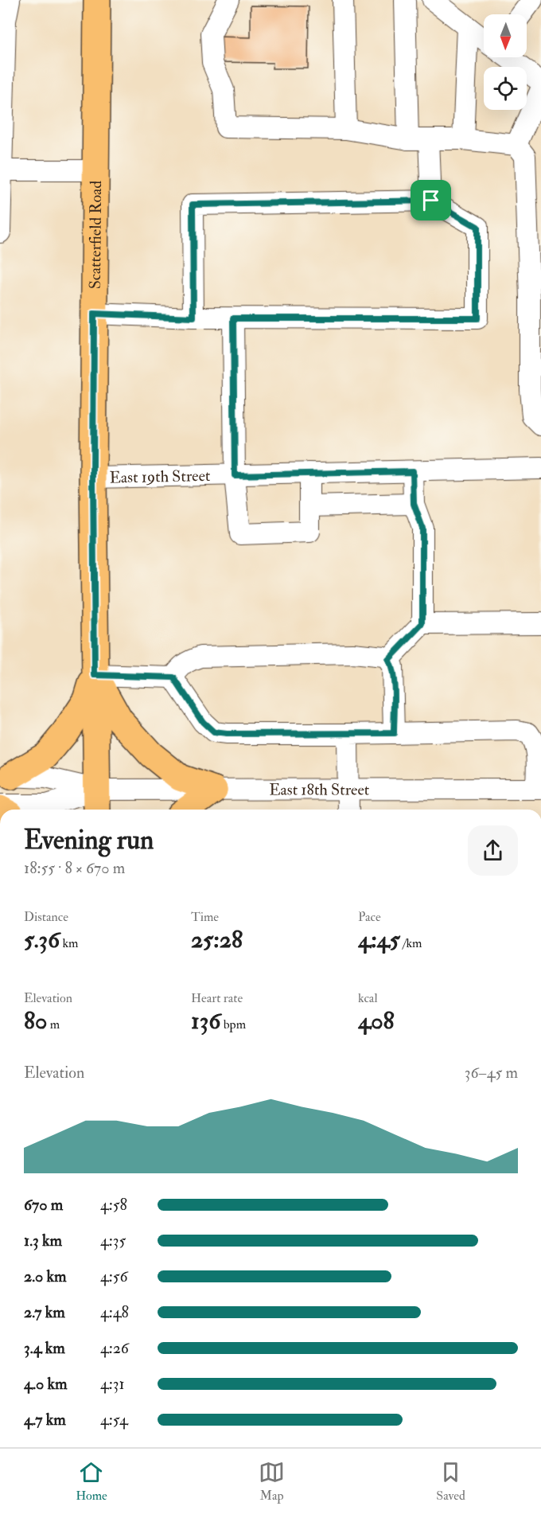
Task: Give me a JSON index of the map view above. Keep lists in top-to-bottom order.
{
  "streets": {
    "main road": ["Scatterfield Road"],
    "street": ["East 19th Street", "East 18th Street"]
  },
  "crossings": [
    ["Scatterfield Road", "East 19th Street"],
    ["Scatterfield Road", "East 18th Street"]
  ],
  "north": "bottom",
  "page": {
    "heading": ["Evening run", "18:55 · 8 × 670 m"],
    "stats": [
      ["Distance", "5.36 km"],
      ["Time", "25:28"],
      ["Pace", "4:45 /km"],
      ["Elevation", "80 m"],
      ["Heart rate", "136 bpm"],
      ["kcal", "408"]
    ],
    "chart": ["Elevation", "36–45 m"],
    "list": [
      {
        "name": "670 m",
        "note": "4:58"
      },
      {
        "name": "1.3 km",
        "note": "4:35"
      },
      {
        "name": "2.0 km",
        "note": "4:56"
      },
      {
        "name": "2.7 km",
        "note": "4:48"
      },
      {
        "name": "3.4 km",
        "note": "4:26"
      },
      {
        "name": "4.0 km",
        "note": "4:31"
      },
      {
        "name": "4.7 km",
        "note": "4:54"
      }
    ],
    "tabs": ["Home", "Map", "Saved"]
  }
}
